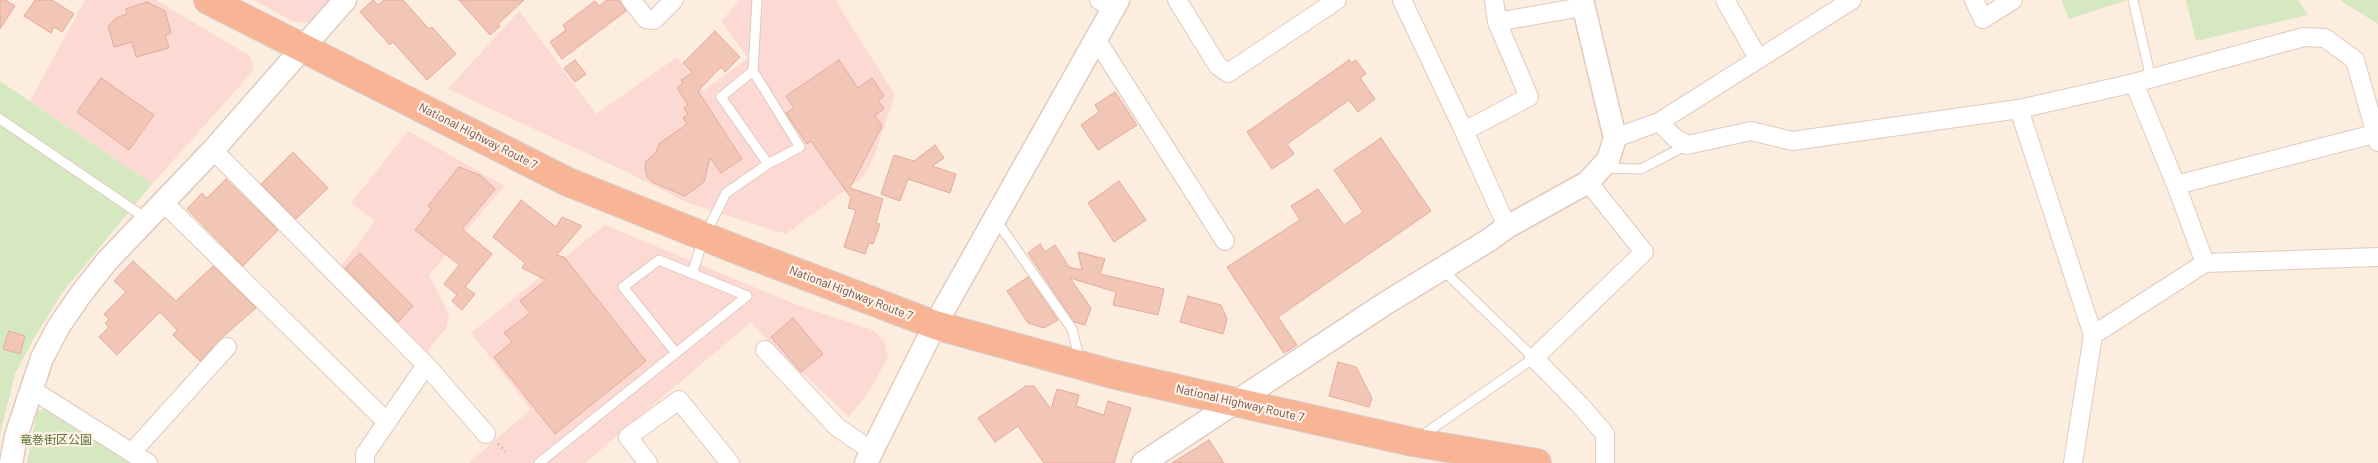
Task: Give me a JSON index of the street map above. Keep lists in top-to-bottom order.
{
  "streets": {
    "highway": ["National Highway Route 7"]
  },
  "parks": ["竜巻街区公園"]
}
